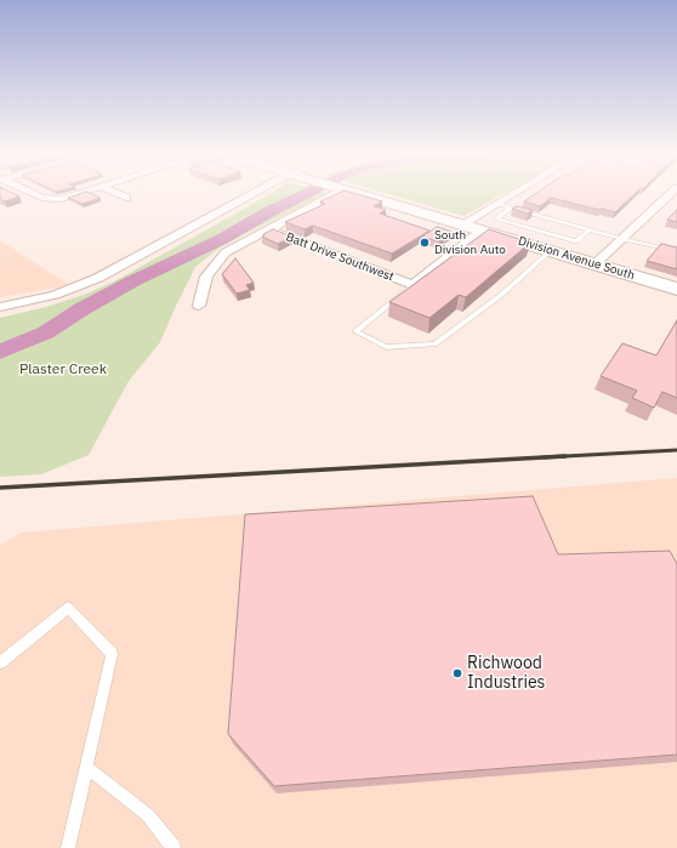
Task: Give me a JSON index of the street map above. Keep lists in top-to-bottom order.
{
  "streets": {
    "main road": ["Division Avenue South"],
    "street": ["Batt Drive Southwest"]
  },
  "parks": ["Plaster Creek"],
  "places": ["South Division Auto", "Richwood Industries"]
}
